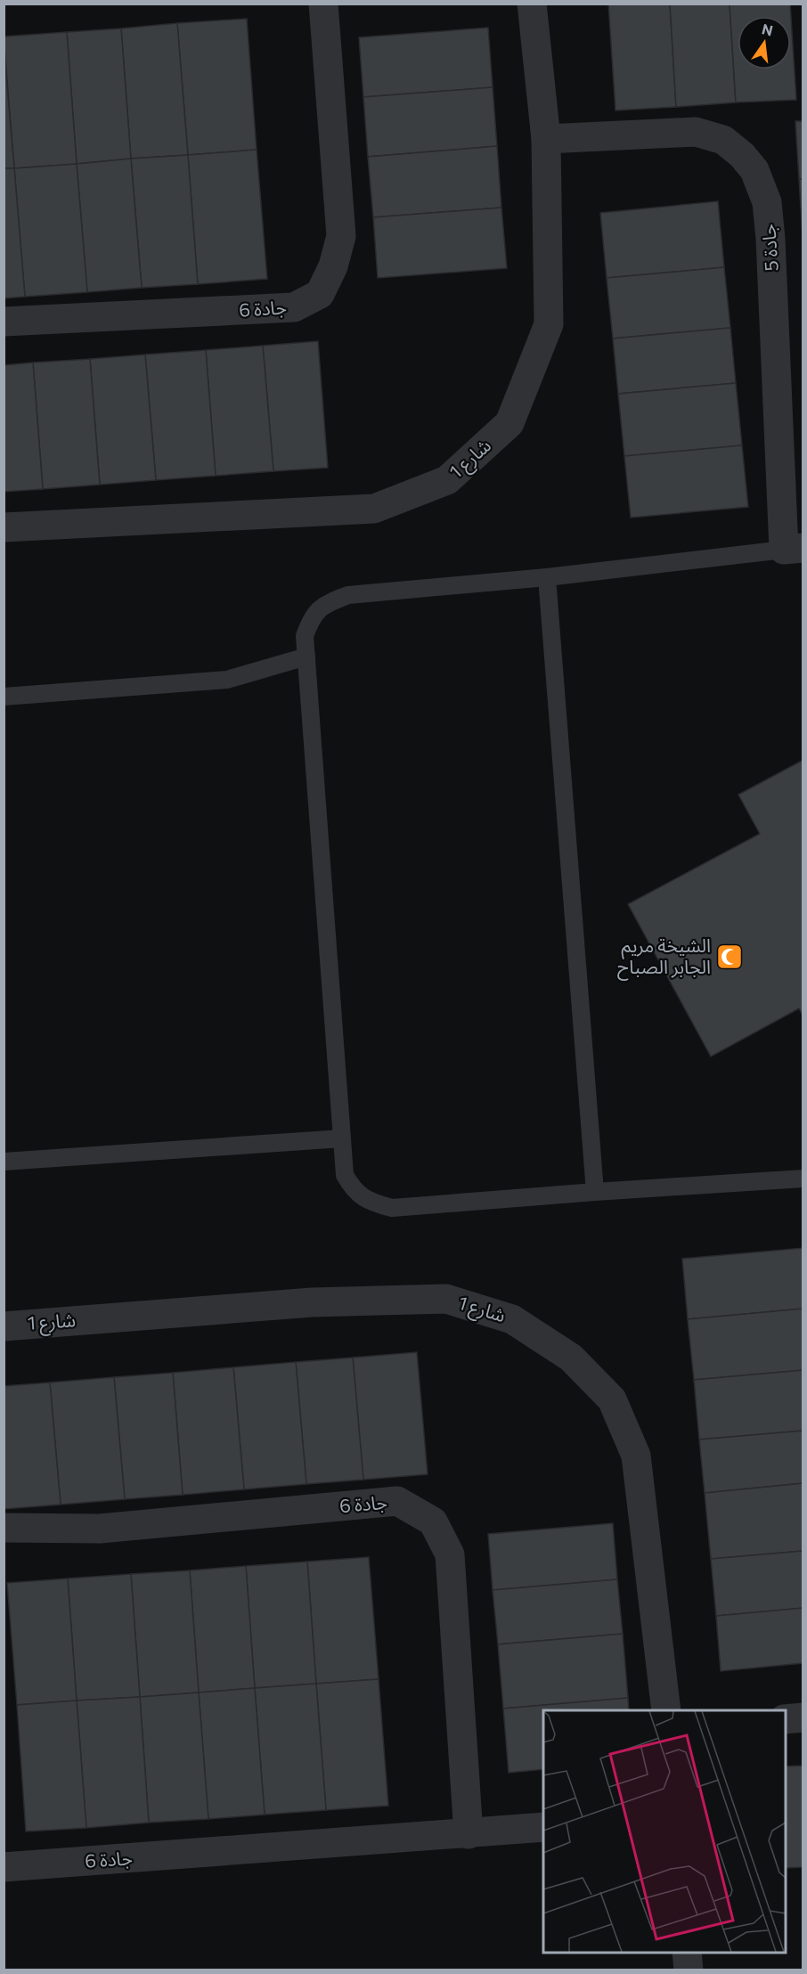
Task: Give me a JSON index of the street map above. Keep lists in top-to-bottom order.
{
  "streets": {
    "street": ["جادة 5", "جادة 6", "شارع 1"]
  },
  "crossings": [
    ["جادة 5", "شارع 1"]
  ],
  "places": {
    "mosque": ["الشيخة مريم الجابر الصباح"]
  },
  "north": "top"
}
